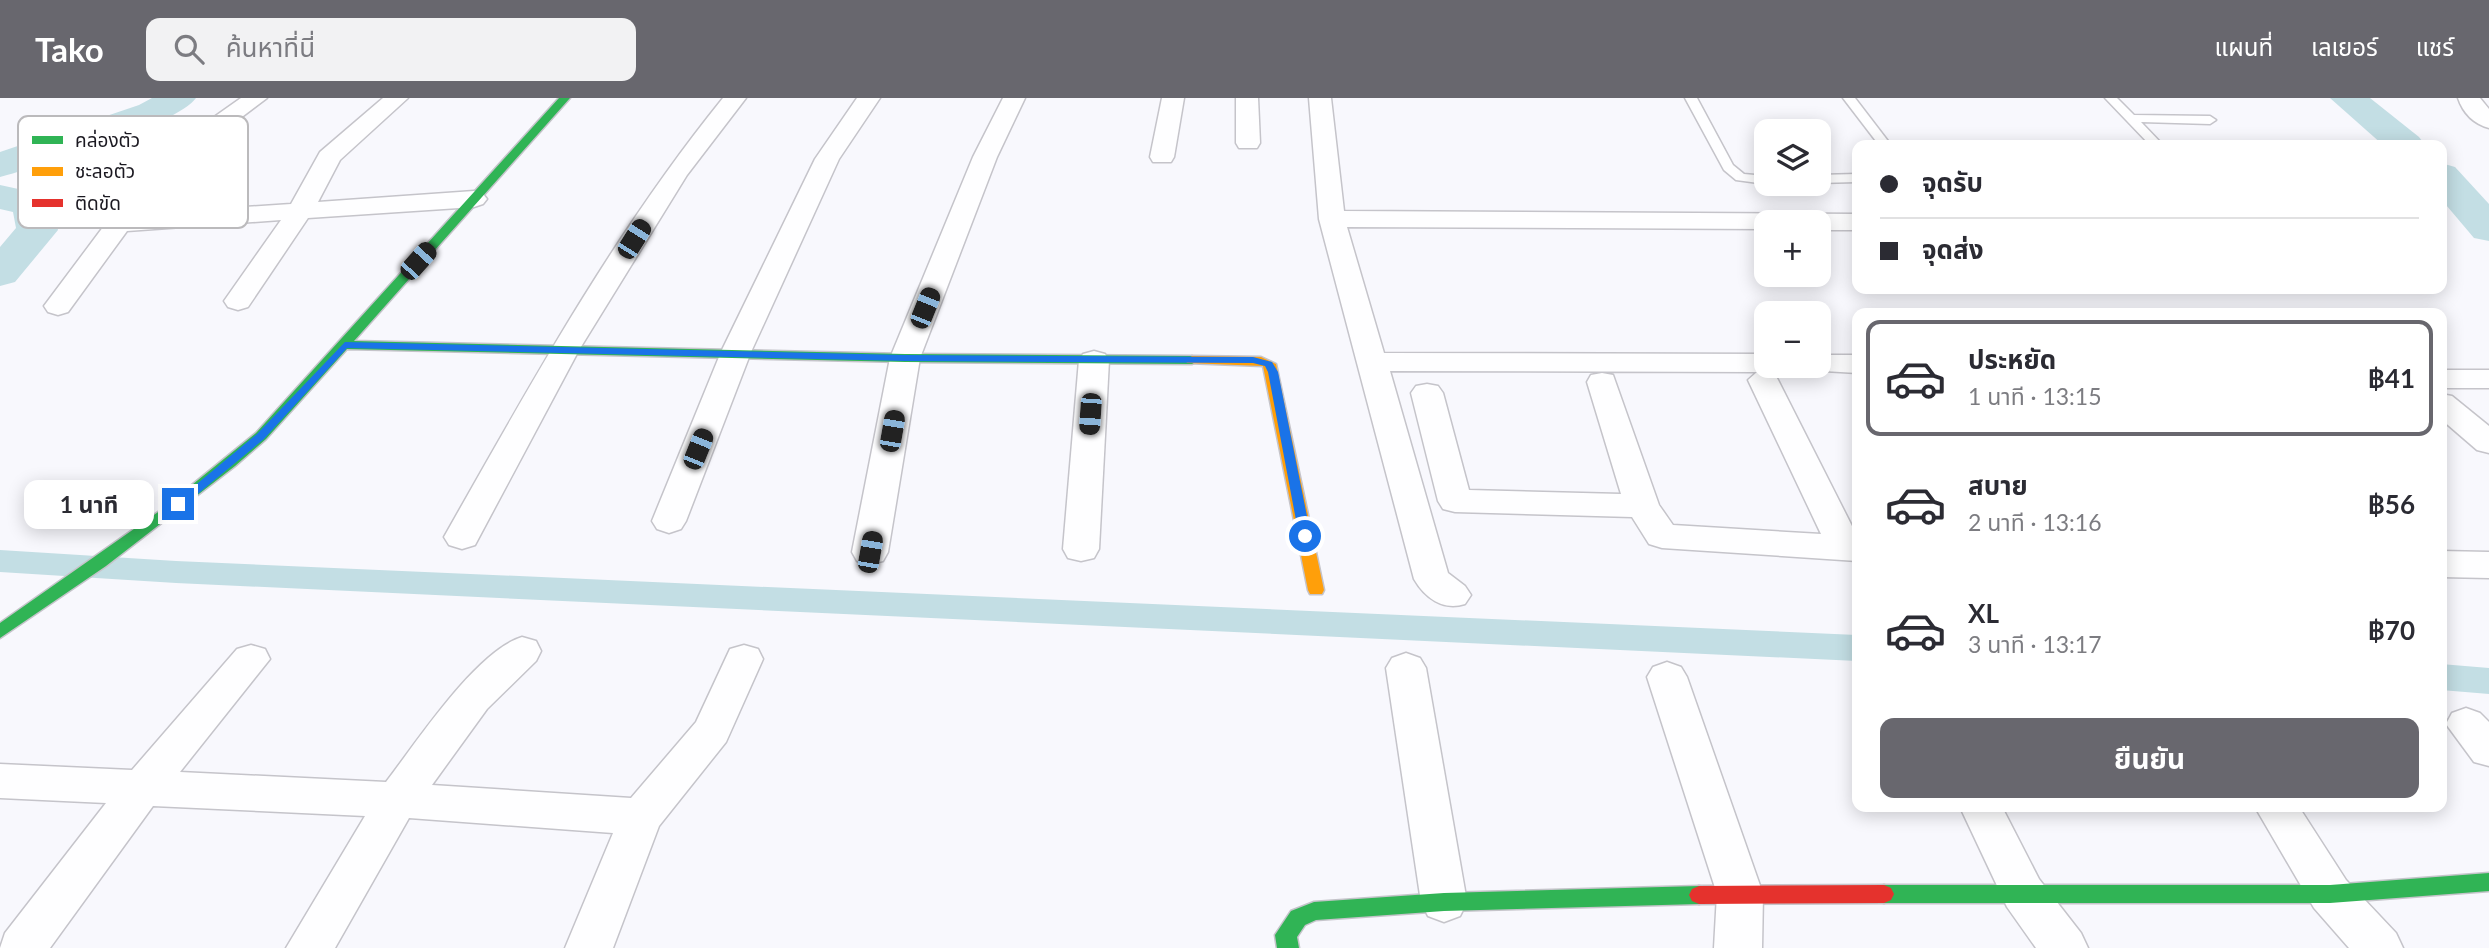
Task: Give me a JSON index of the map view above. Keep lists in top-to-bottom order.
{
  "legend": ["คล่องตัว", "ชะลอตัว", "ติดขัด"],
  "page": {
    "header": "Tako",
    "search": "ค้นหาที่นี่",
    "nav": ["แผนที่", "เลเยอร์", "แชร์"],
    "map_buttons": ["+", "−"],
    "banner": ["จุดรับ", "จุดส่ง"],
    "list": [
      {
        "name": "ประหยัด",
        "note": "1 นาที · 13:15",
        "value": "฿41"
      },
      {
        "name": "สบาย",
        "note": "2 นาที · 13:16",
        "value": "฿56"
      },
      {
        "name": "XL",
        "note": "3 นาที · 13:17",
        "value": "฿70"
      }
    ],
    "bubble": "1 นาที",
    "buttons": "ยืนยัน"
  }
}
